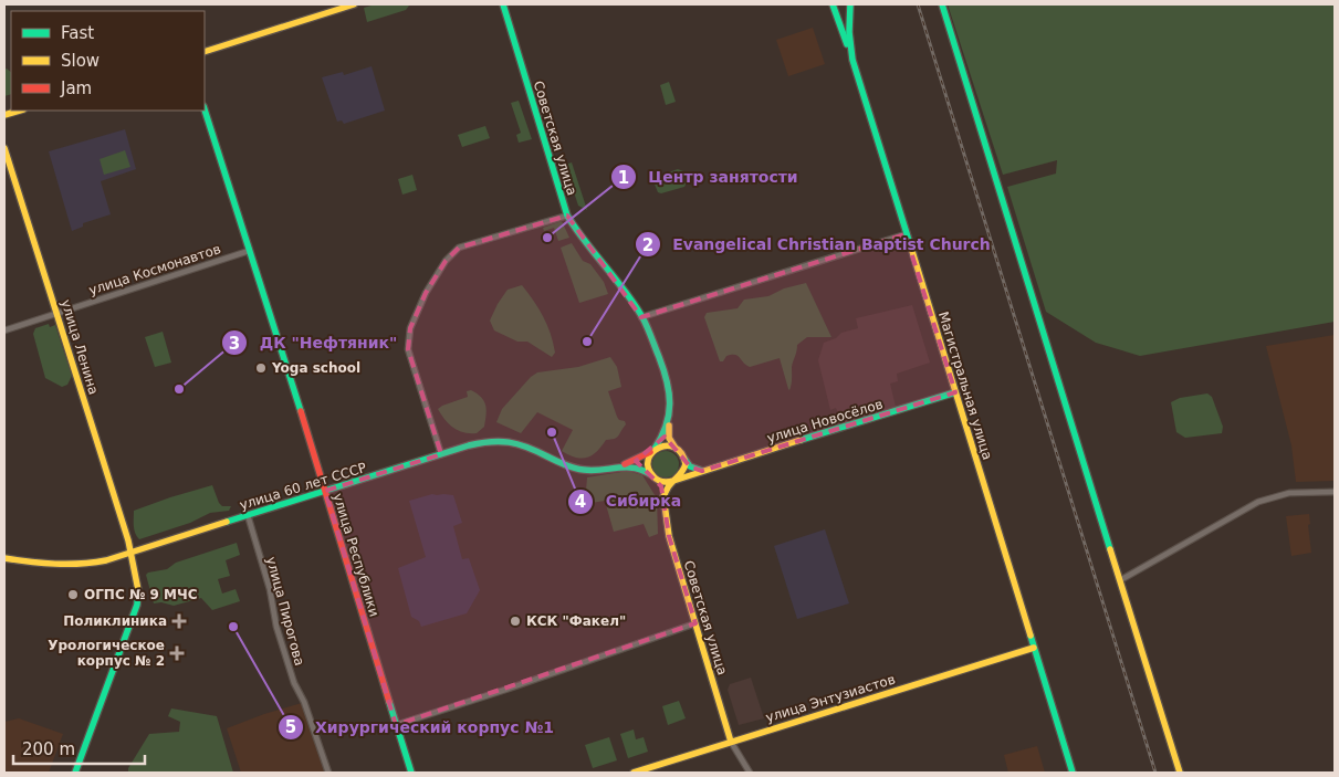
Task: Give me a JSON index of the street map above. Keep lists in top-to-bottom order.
{
  "streets": {
    "main road": [
      "Советская улица",
      "улица Ленина",
      "Магистральная улица",
      "улица Новосёлов",
      "улица 60 лет СССР",
      "улица Республики",
      "улица Энтузиастов"
    ],
    "street": ["улица Космонавтов", "улица Пирогова"]
  },
  "crossings": [
    ["Советская улица", "улица Новосёлов"],
    ["Советская улица", "улица Энтузиастов"],
    ["улица Космонавтов", "улица Ленина"],
    ["улица Космонавтов", "улица Республики"],
    ["улица Ленина", "улица 60 лет СССР"],
    ["Магистральная улица", "улица Новосёлов"],
    ["Магистральная улица", "улица Энтузиастов"],
    ["улица 60 лет СССР", "улица Республики"],
    ["улица 60 лет СССР", "улица Пирогова"]
  ],
  "places": {
    "other": [
      "Центр занятости",
      "Evangelical Christian Baptist Church",
      "Yoga school",
      "ДК \"Нефтяник\"",
      "Сибирка",
      "ОГПС № 9 МЧС",
      "КСК \"Факел\"",
      "Хирургический корпус №1"
    ],
    "health": ["Поликлиника", "Урологическое корпус № 2"]
  },
  "legend": ["Fast", "Slow", "Jam"],
  "scale_bar": "200 m"
}
